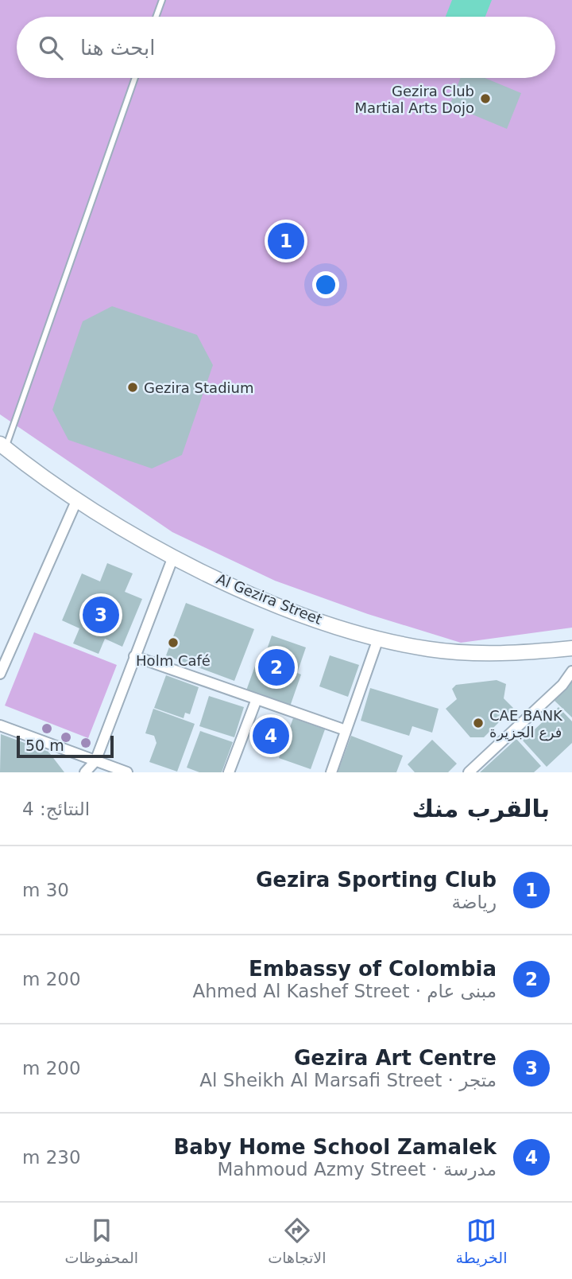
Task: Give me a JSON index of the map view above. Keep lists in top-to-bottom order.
{
  "streets": {
    "street": ["Al Gezira Street"]
  },
  "places": [
    "Gezira Club Martial Arts Dojo",
    "Gezira Stadium",
    "Holm Café",
    "CAE BANK فرع الجزيرة"
  ],
  "scale_bar": "50 m",
  "page": {
    "search": "ابحث هنا",
    "pins": [
      "1",
      "3",
      "2",
      "4"
    ],
    "scale": "50 m",
    "heading": ["بالقرب منك", "النتائج: 4"],
    "list": [
      {
        "mark": "1",
        "name": "Gezira Sporting Club",
        "note": "رياضة",
        "value": "30 m"
      },
      {
        "mark": "2",
        "name": "Embassy of Colombia",
        "note": "مبنى عام · Ahmed Al Kashef Street",
        "value": "200 m"
      },
      {
        "mark": "3",
        "name": "Gezira Art Centre",
        "note": "متجر · Al Sheikh Al Marsafi Street",
        "value": "200 m"
      },
      {
        "mark": "4",
        "name": "Baby Home School Zamalek",
        "note": "مدرسة · Mahmoud Azmy Street",
        "value": "230 m"
      }
    ],
    "nav": ["الخريطة", "الاتجاهات", "المحفوظات"]
  }
}
